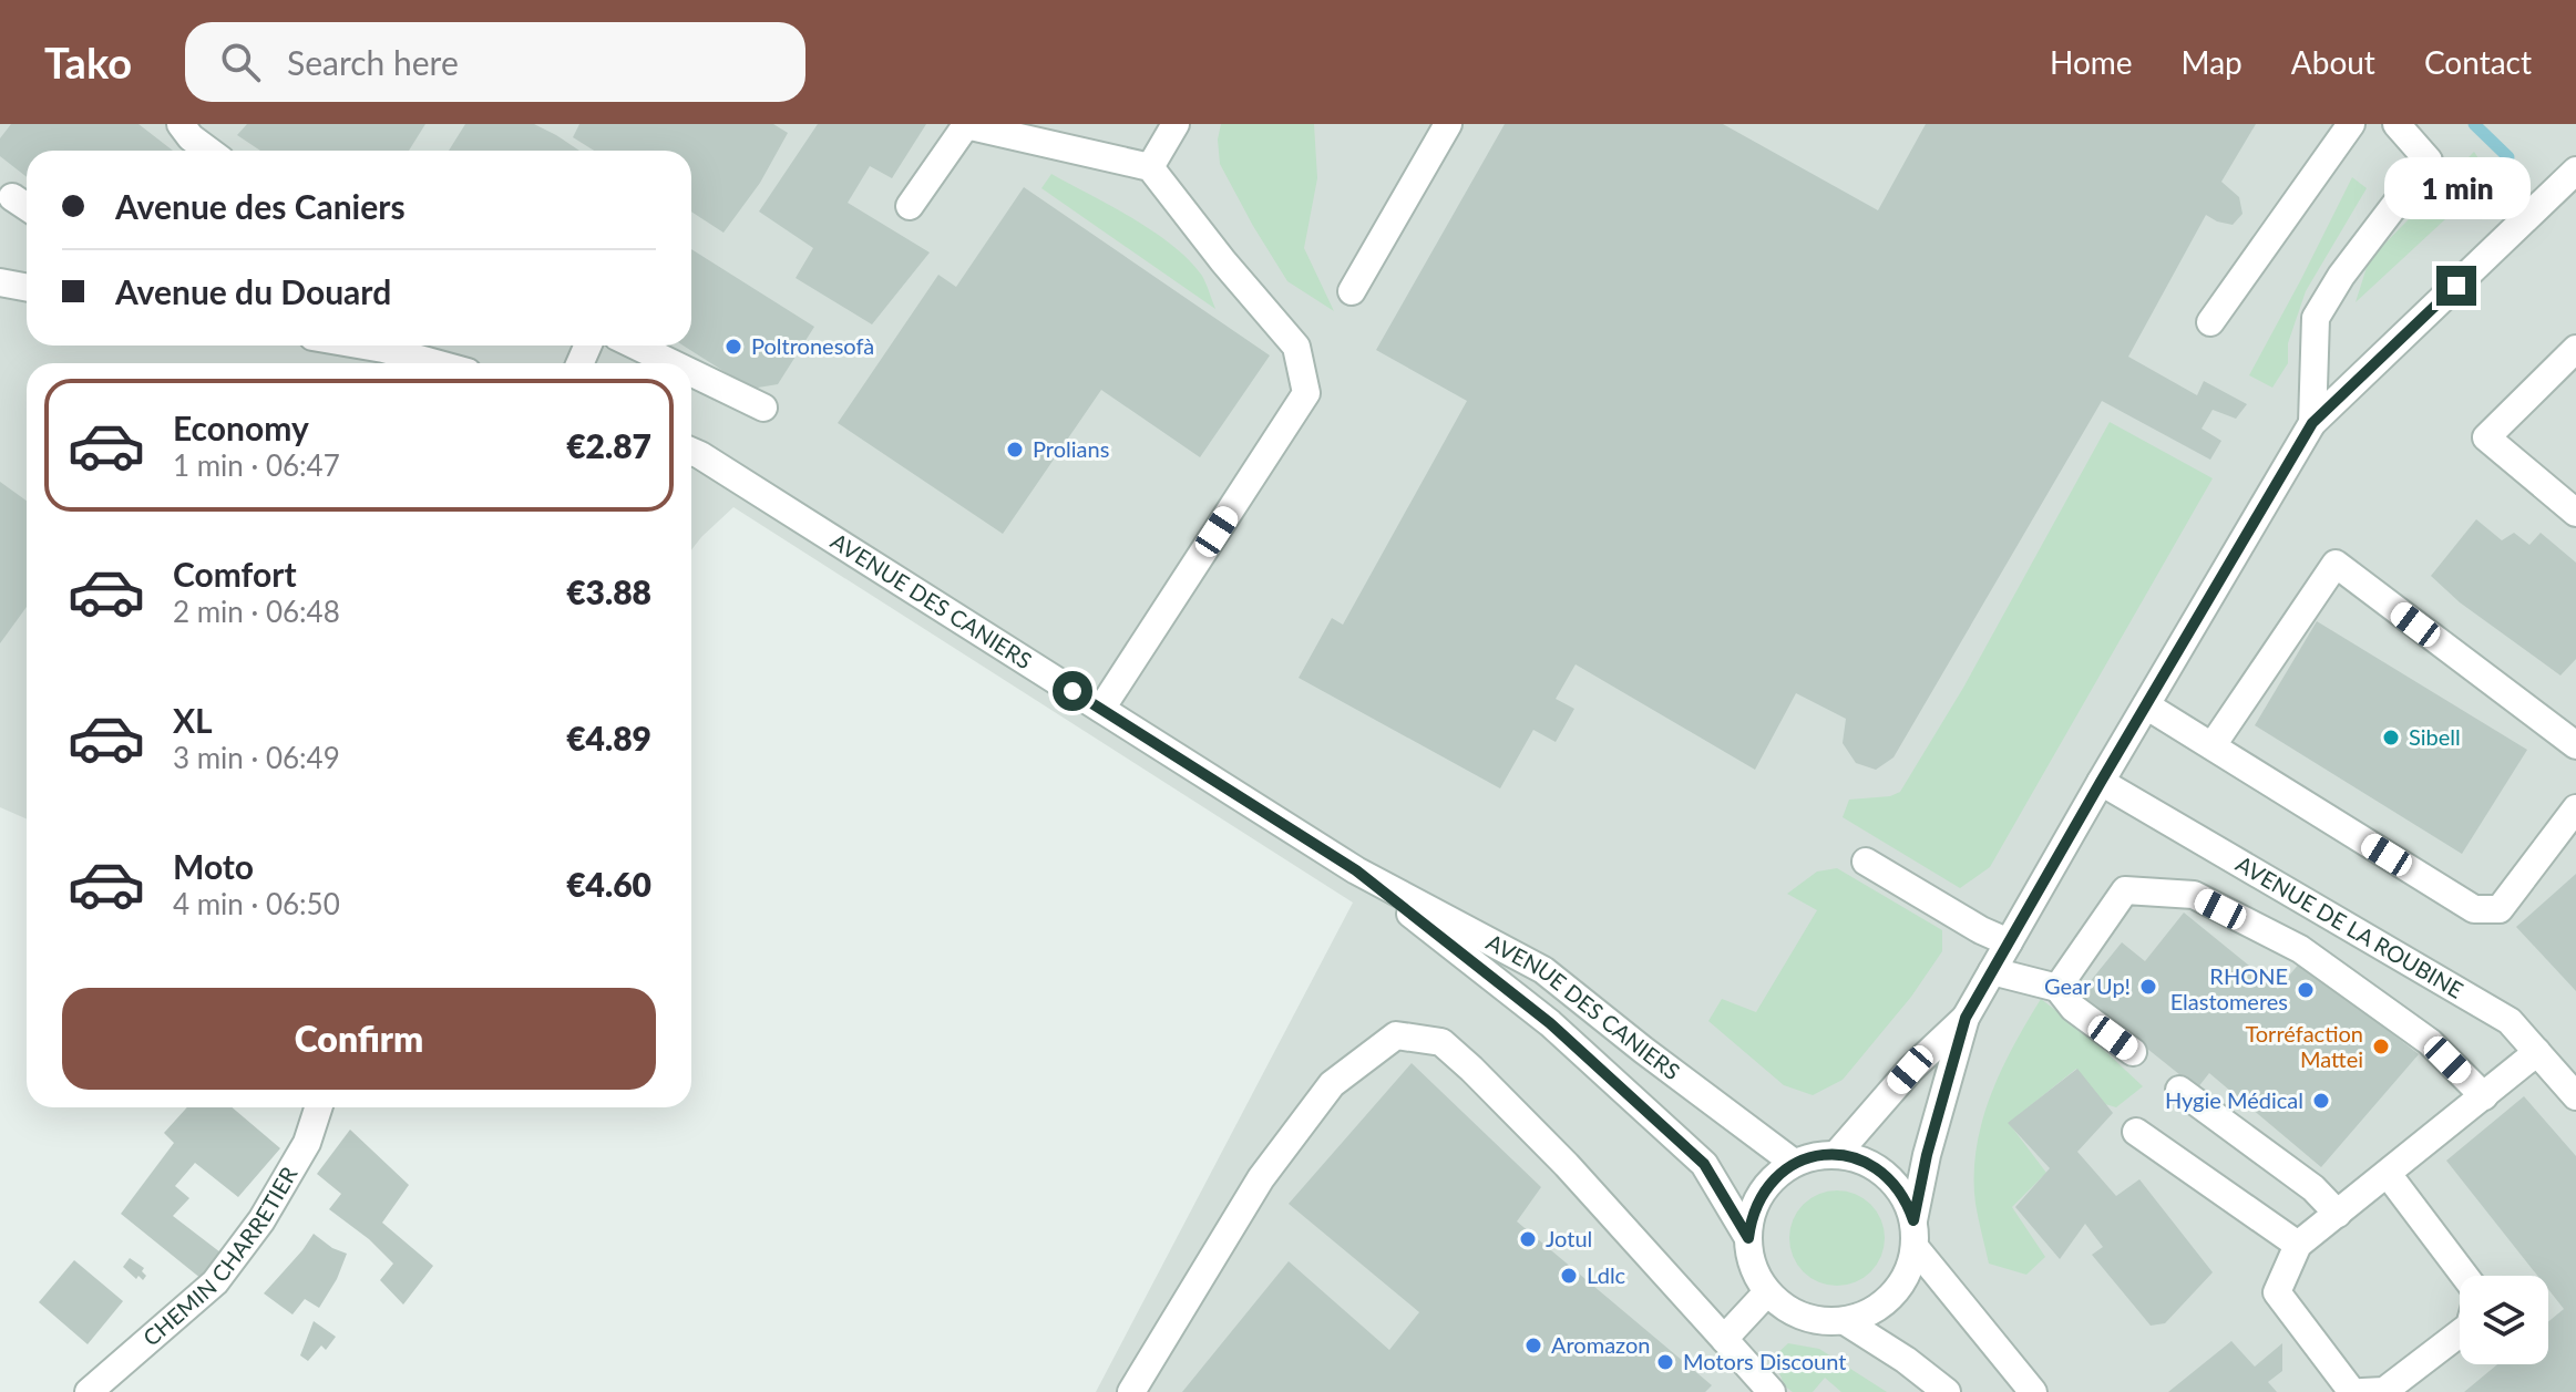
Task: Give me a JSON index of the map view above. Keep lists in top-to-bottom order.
{
  "streets": {
    "street": ["AVENUE DES CANIERS", "AVENUE DE LA ROUBINE", "CHEMIN CHARRETIER"]
  },
  "places": [
    "Poltronesofà",
    "Prolians",
    "Sibell",
    "Gear Up!",
    "RHONE Elastomeres",
    "Torréfaction Mattei",
    "Hygie Médical",
    "Jotul",
    "Ldlc",
    "Aromazon",
    "Motors Discount"
  ],
  "page": {
    "header": "Tako",
    "search": "Search here",
    "nav": [
      "Home",
      "Map",
      "About",
      "Contact"
    ],
    "banner": ["Avenue des Caniers", "Avenue du Douard"],
    "bubble": "1 min",
    "list": [
      {
        "name": "Economy",
        "note": "1 min · 06:47",
        "value": "€2.87"
      },
      {
        "name": "Comfort",
        "note": "2 min · 06:48",
        "value": "€3.88"
      },
      {
        "name": "XL",
        "note": "3 min · 06:49",
        "value": "€4.89"
      },
      {
        "name": "Moto",
        "note": "4 min · 06:50",
        "value": "€4.60"
      }
    ],
    "buttons": "Confirm"
  }
}
